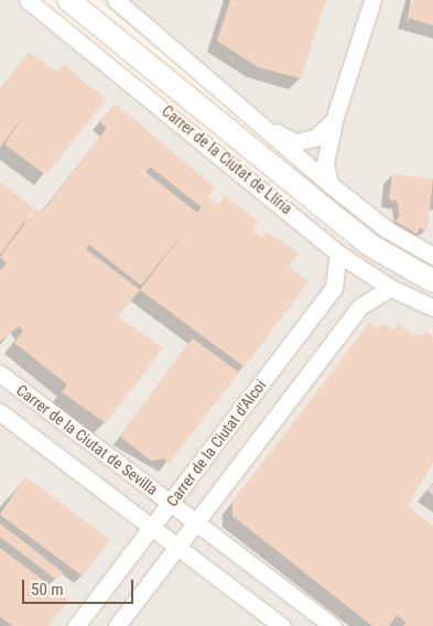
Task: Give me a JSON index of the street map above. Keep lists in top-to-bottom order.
{
  "streets": {
    "street": ["Carrer de la Ciutat de Llíria", "Carrer de la Ciutat de Sevilla", "Carrer de la Ciutat d'Alcoi"]
  },
  "crossings": [
    ["Carrer de la Ciutat de Llíria", "Carrer de la Ciutat d'Alcoi"],
    ["Carrer de la Ciutat de Sevilla", "Carrer de la Ciutat d'Alcoi"]
  ],
  "scale_bar": "50 m"
}
